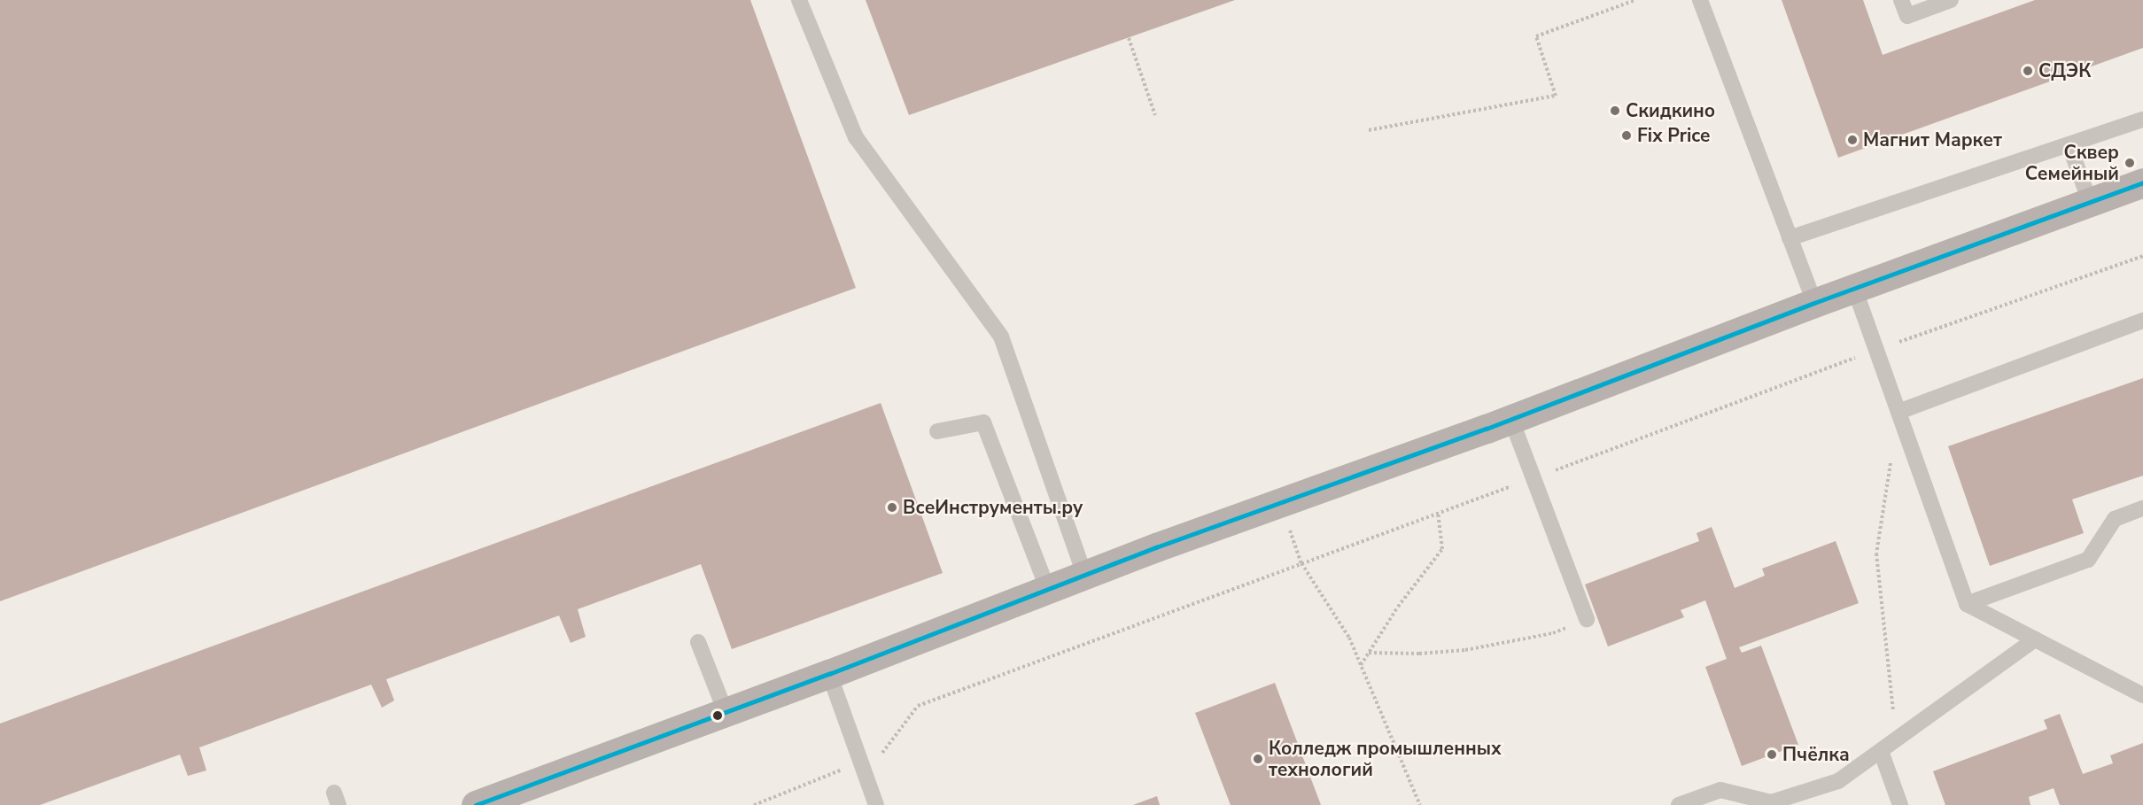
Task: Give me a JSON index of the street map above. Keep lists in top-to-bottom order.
{
  "places": [
    "СДЭК",
    "Скидкино",
    "Fix Price",
    "Магнит Маркет",
    "Сквер Семейный",
    "ВсеИнструменты.ру",
    "Пчёлка",
    "Колледж промышленных технологий"
  ]
}
